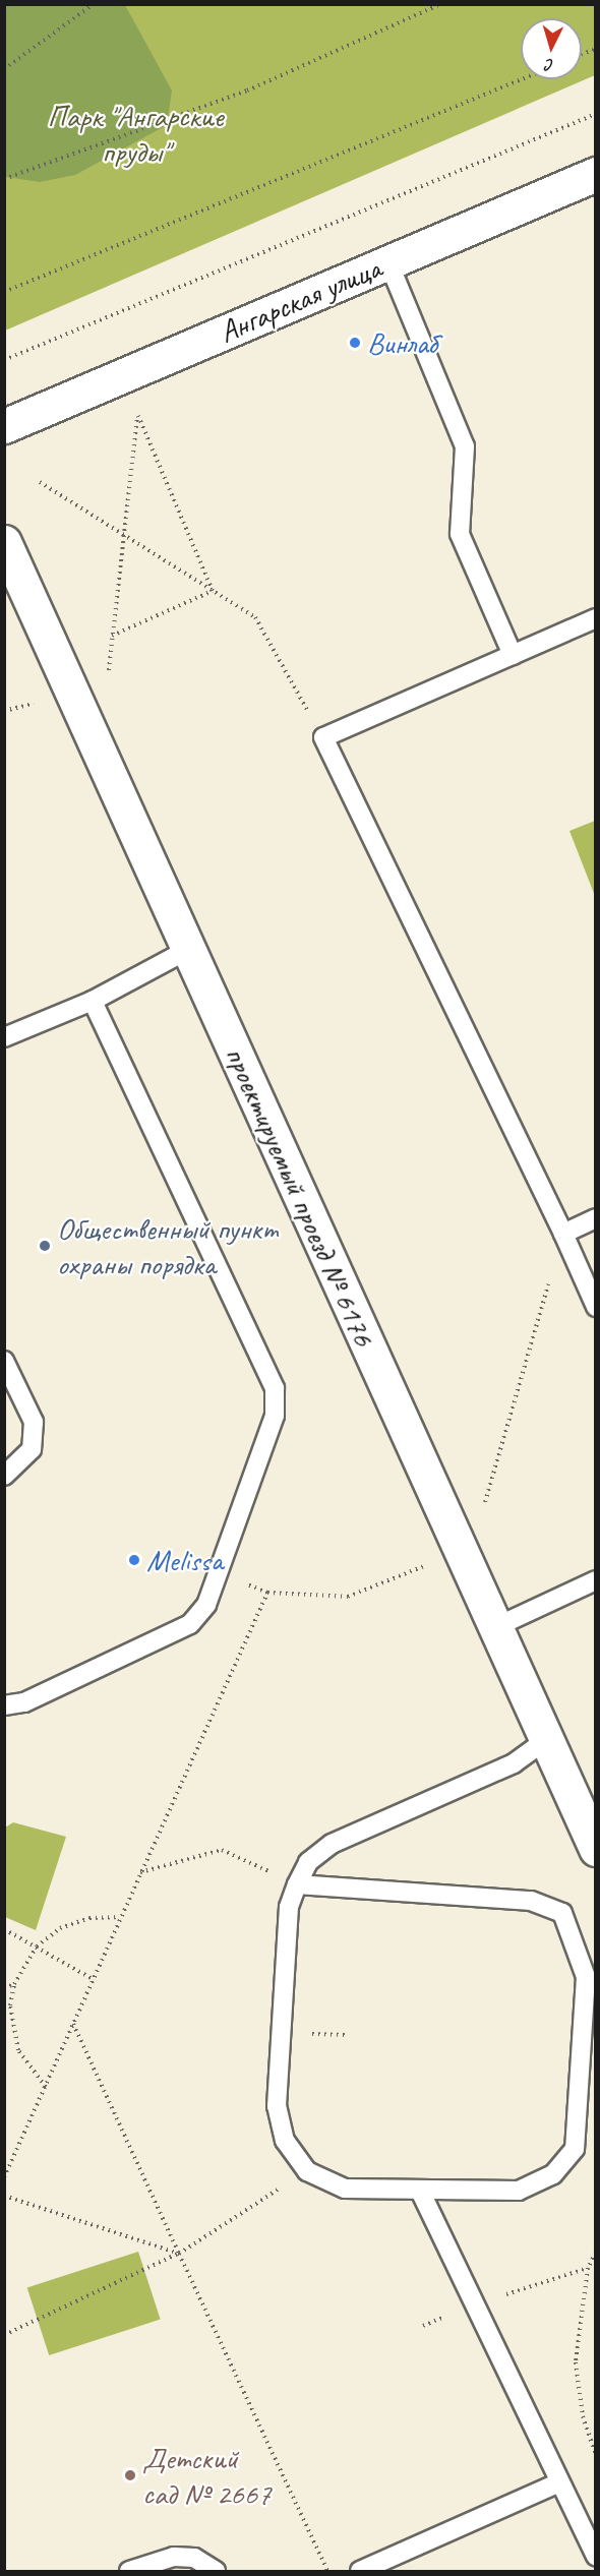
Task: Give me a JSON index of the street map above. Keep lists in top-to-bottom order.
{
  "streets": {
    "street": ["Ангарская улица", "проектируемый проезд № 6176"]
  },
  "parks": ["Парк \"Ангарские пруды\""],
  "places": [
    "Винлаб",
    "Общественный пункт охраны порядка",
    "Melissa",
    "Детский сад № 2667"
  ],
  "north": "bottom"
}
